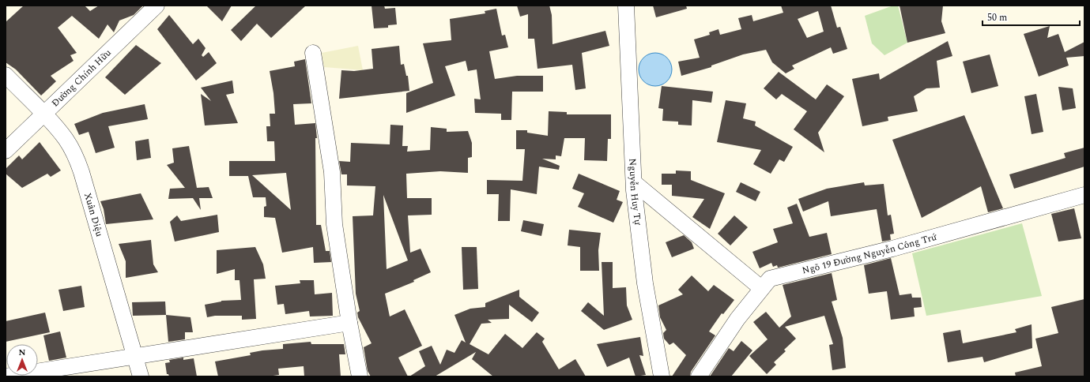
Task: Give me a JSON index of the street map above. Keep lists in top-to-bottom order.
{
  "streets": {
    "street": [
      "Đường Chính Hữu",
      "Nguyễn Huy Tự",
      "Xuân Diệu",
      "Ngõ 19 Đường Nguyễn Công Trứ"
    ]
  },
  "crossings": [
    ["Đường Chính Hữu", "Xuân Diệu"]
  ],
  "scale_bar": "50 m",
  "north": "top"
}
